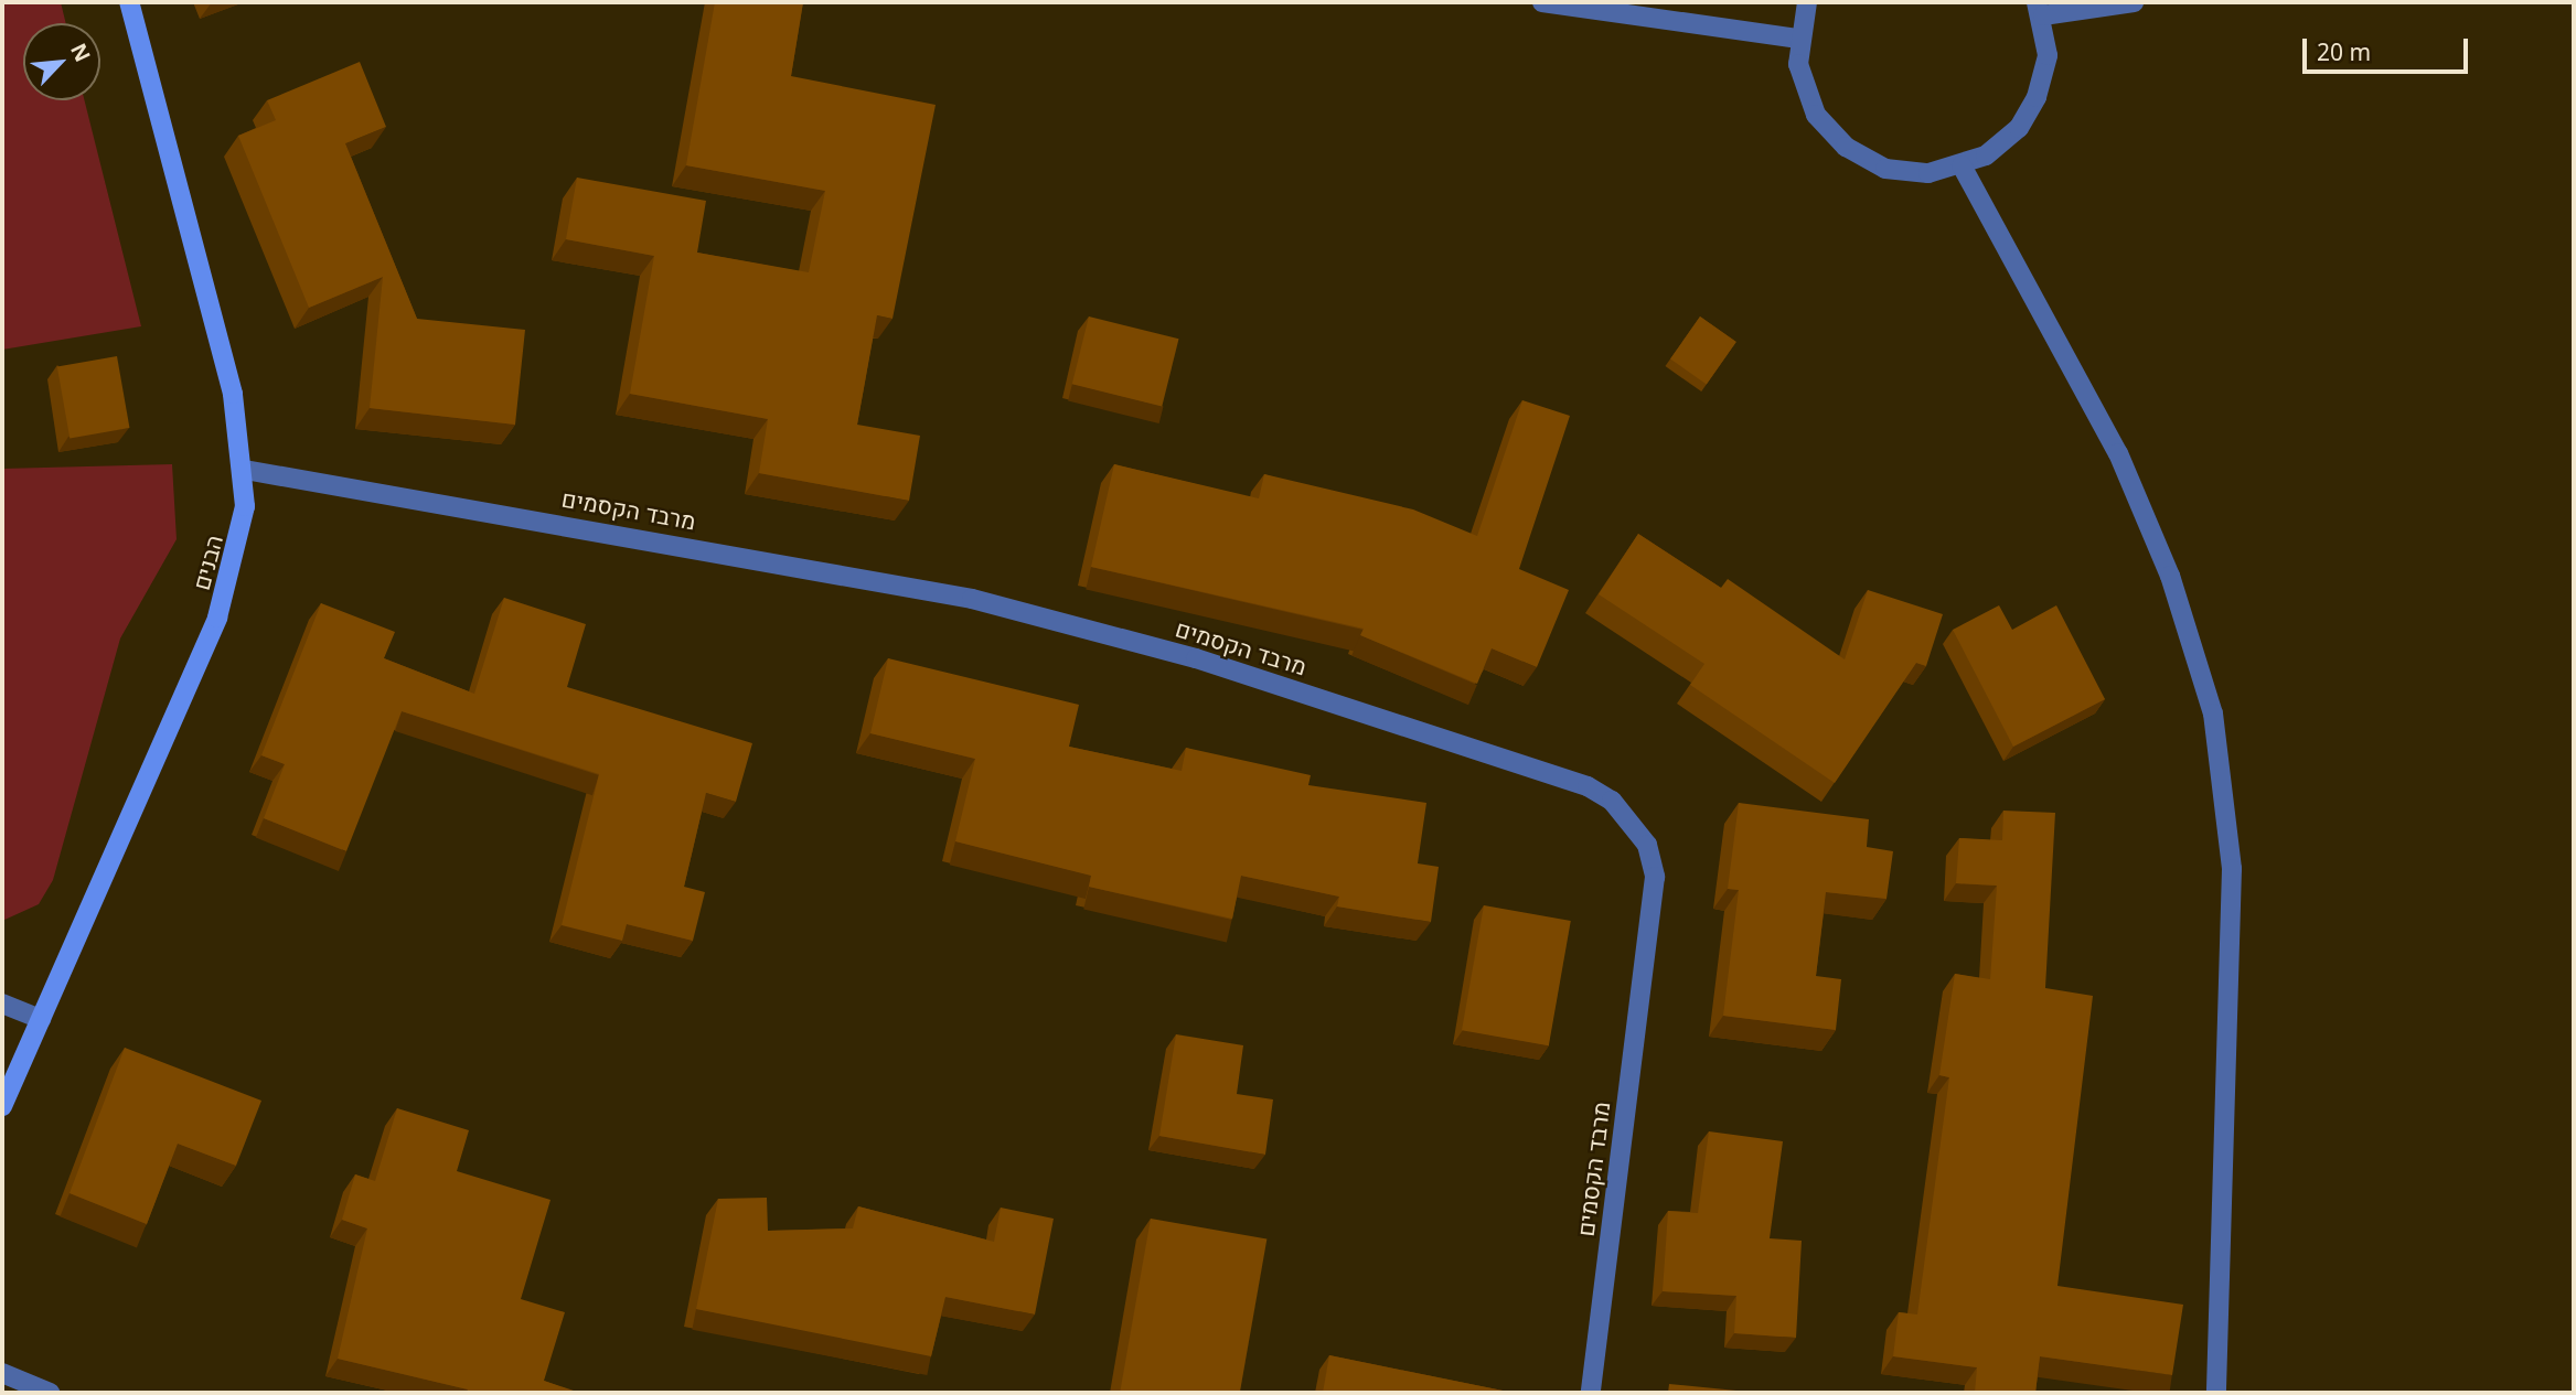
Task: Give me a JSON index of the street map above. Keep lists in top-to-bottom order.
{
  "streets": {
    "street": ["מרבד הקסמים", "הבנים"]
  },
  "crossings": [
    ["מרבד הקסמים", "הבנים"]
  ],
  "scale_bar": "20 m",
  "north": "top right"
}
